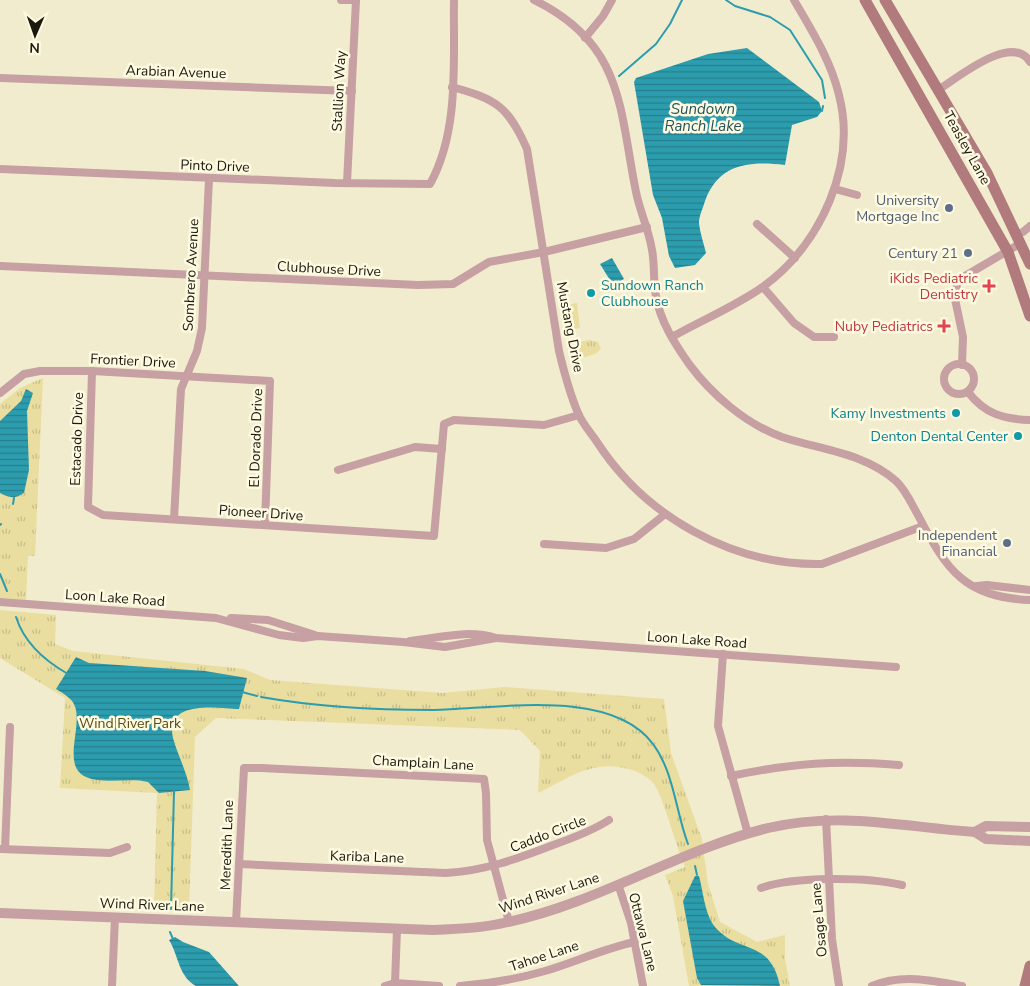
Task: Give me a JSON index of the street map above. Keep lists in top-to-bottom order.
{
  "streets": {
    "main road": ["Teasley Lane"],
    "street": [
      "Arabian Avenue",
      "Stallion Way",
      "Pinto Drive",
      "Clubhouse Drive",
      "Sombrero Avenue",
      "Mustang Drive",
      "Frontier Drive",
      "El Dorado Drive",
      "Estacado Drive",
      "Pioneer Drive",
      "Loon Lake Road",
      "Champlain Lane",
      "Caddo Circle",
      "Meredith Lane",
      "Kariba Lane",
      "Wind River Lane",
      "Osage Lane",
      "Ottawa Lane",
      "Tahoe Lane"
    ]
  },
  "crossings": [
    ["Arabian Avenue", "Stallion Way"],
    ["Stallion Way", "Pinto Drive"],
    ["Pinto Drive", "Sombrero Avenue"],
    ["Pinto Drive", "Mustang Drive"],
    ["Clubhouse Drive", "Sombrero Avenue"],
    ["Clubhouse Drive", "Mustang Drive"],
    ["Sombrero Avenue", "Frontier Drive"],
    ["Sombrero Avenue", "Pioneer Drive"],
    ["Frontier Drive", "El Dorado Drive"],
    ["Frontier Drive", "Estacado Drive"],
    ["El Dorado Drive", "Pioneer Drive"],
    ["Estacado Drive", "Pioneer Drive"],
    ["Champlain Lane", "Caddo Circle"],
    ["Champlain Lane", "Meredith Lane"],
    ["Champlain Lane", "Kariba Lane"],
    ["Champlain Lane", "Wind River Lane"],
    ["Caddo Circle", "Kariba Lane"],
    ["Meredith Lane", "Kariba Lane"],
    ["Meredith Lane", "Wind River Lane"],
    ["Wind River Lane", "Osage Lane"],
    ["Wind River Lane", "Ottawa Lane"],
    ["Ottawa Lane", "Tahoe Lane"]
  ],
  "water": ["Sundown Ranch Lake"],
  "parks": ["Wind River Park"],
  "places": {
    "other": [
      "University Mortgage Inc",
      "Century 21",
      "Sundown Ranch Clubhouse",
      "Kamy Investments",
      "Denton Dental Center",
      "Independent Financial"
    ],
    "health": ["iKids Pediatric Dentistry", "Nuby Pediatrics"]
  },
  "north": "bottom"
}
